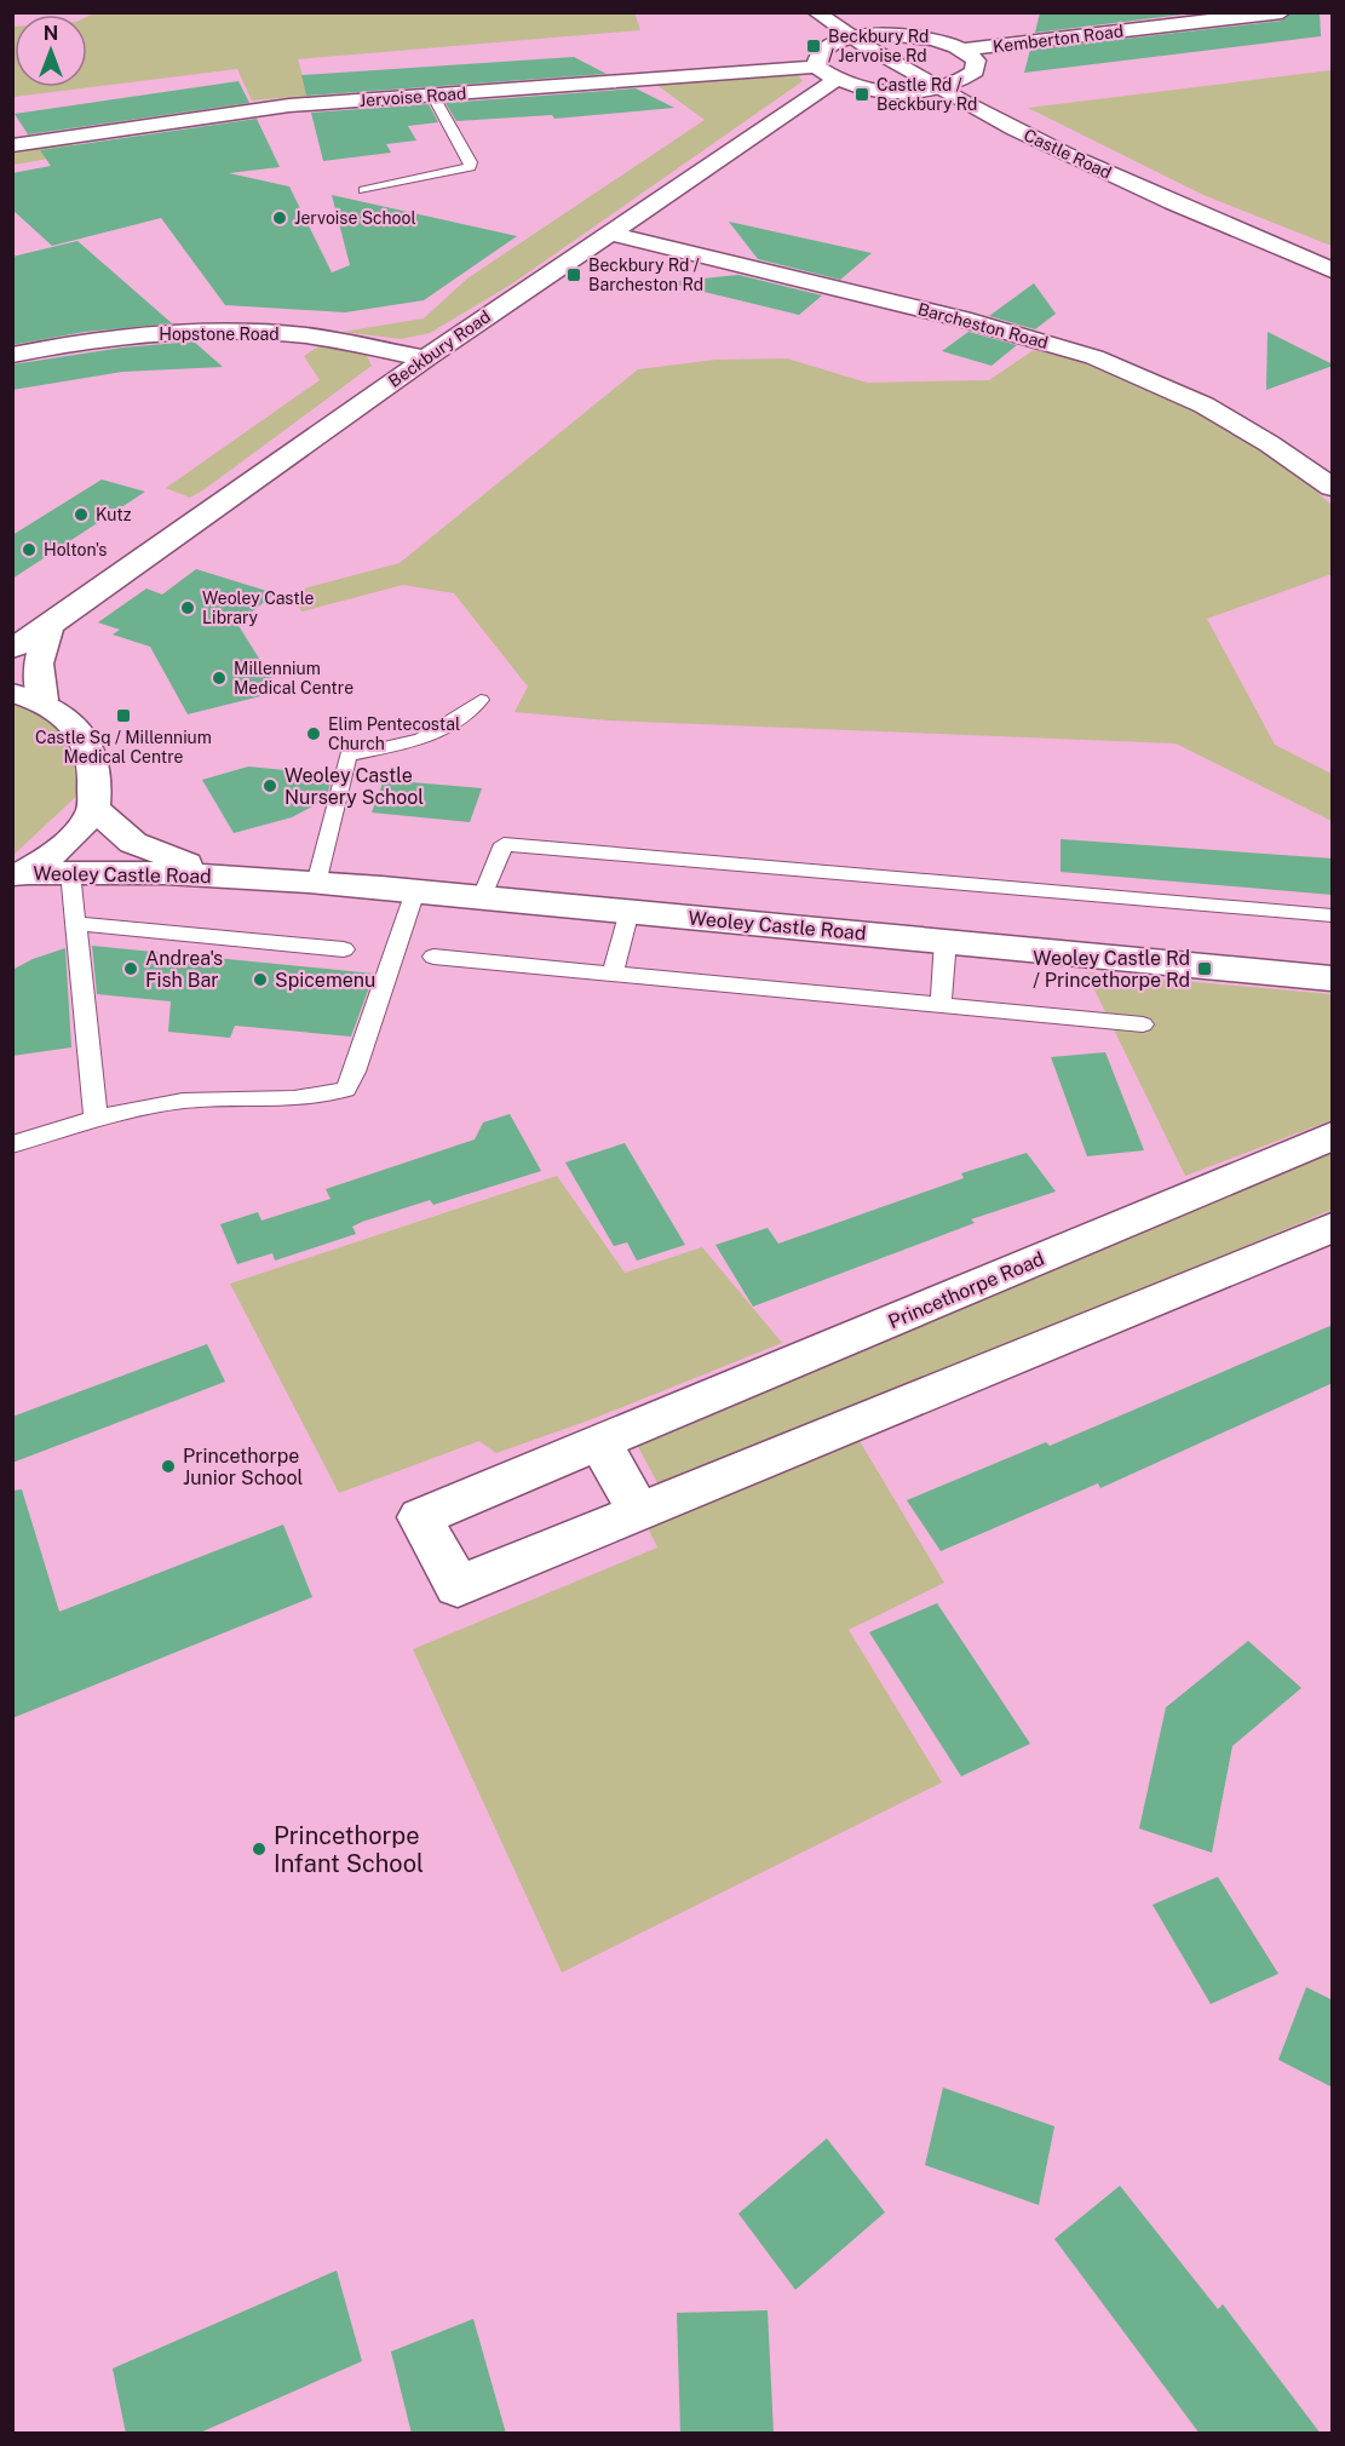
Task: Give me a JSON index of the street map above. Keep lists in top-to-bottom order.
{
  "streets": {
    "street": [
      "Kemberton Road",
      "Jervoise Road",
      "Castle Road",
      "Barcheston Road",
      "Hopstone Road",
      "Beckbury Road",
      "Weoley Castle Road",
      "Princethorpe Road"
    ]
  },
  "crossings": [
    ["Kemberton Road", "Jervoise Road"],
    ["Kemberton Road", "Beckbury Road"],
    ["Jervoise Road", "Castle Road"],
    ["Jervoise Road", "Beckbury Road"],
    ["Castle Road", "Beckbury Road"],
    ["Barcheston Road", "Beckbury Road"],
    ["Hopstone Road", "Beckbury Road"]
  ],
  "places": {
    "transit": [
      "Beckbury Rd / Jervoise Rd",
      "Castle Rd / Beckbury Rd",
      "Beckbury Rd / Barcheston Rd",
      "Castle Sq / Millennium Medical Centre",
      "Weoley Castle Rd / Princethorpe Rd"
    ],
    "other": [
      "Jervoise School",
      "Kutz",
      "Holton's",
      "Weoley Castle Library",
      "Millennium Medical Centre",
      "Elim Pentecostal Church",
      "Weoley Castle Nursery School",
      "Andrea's Fish Bar",
      "Spicemenu",
      "Princethorpe Junior School",
      "Princethorpe Infant School"
    ]
  },
  "north": "top"
}
